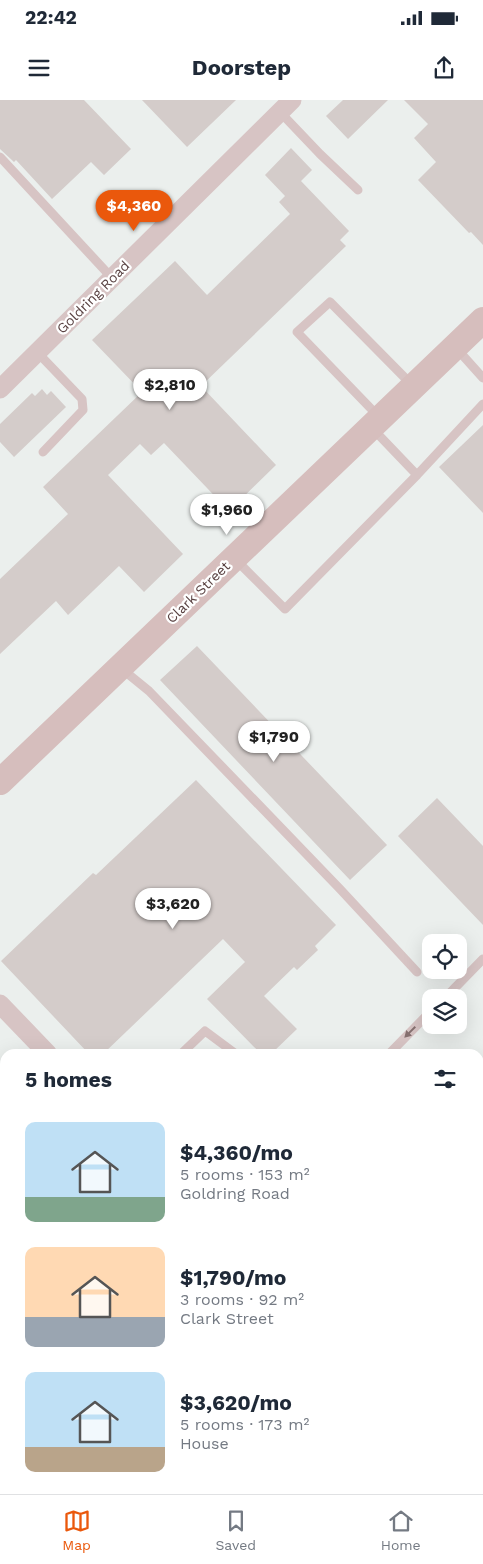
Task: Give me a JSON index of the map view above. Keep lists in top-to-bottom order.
{
  "streets": {
    "street": ["Goldring Road", "Clark Street"]
  },
  "page": {
    "status": "22:42",
    "header": "Doorstep",
    "price": [
      "$4,360",
      "$2,810",
      "$1,960",
      "$1,790",
      "$3,620"
    ],
    "heading": "5 homes",
    "list": [
      {
        "name": "$4,360/mo",
        "note": "5 rooms · 153 m² · Goldring Road"
      },
      {
        "name": "$1,790/mo",
        "note": "3 rooms · 92 m² · Clark Street"
      },
      {
        "name": "$3,620/mo",
        "note": "5 rooms · 173 m² · House"
      }
    ],
    "tabs": ["Map", "Saved", "Home"]
  }
}
